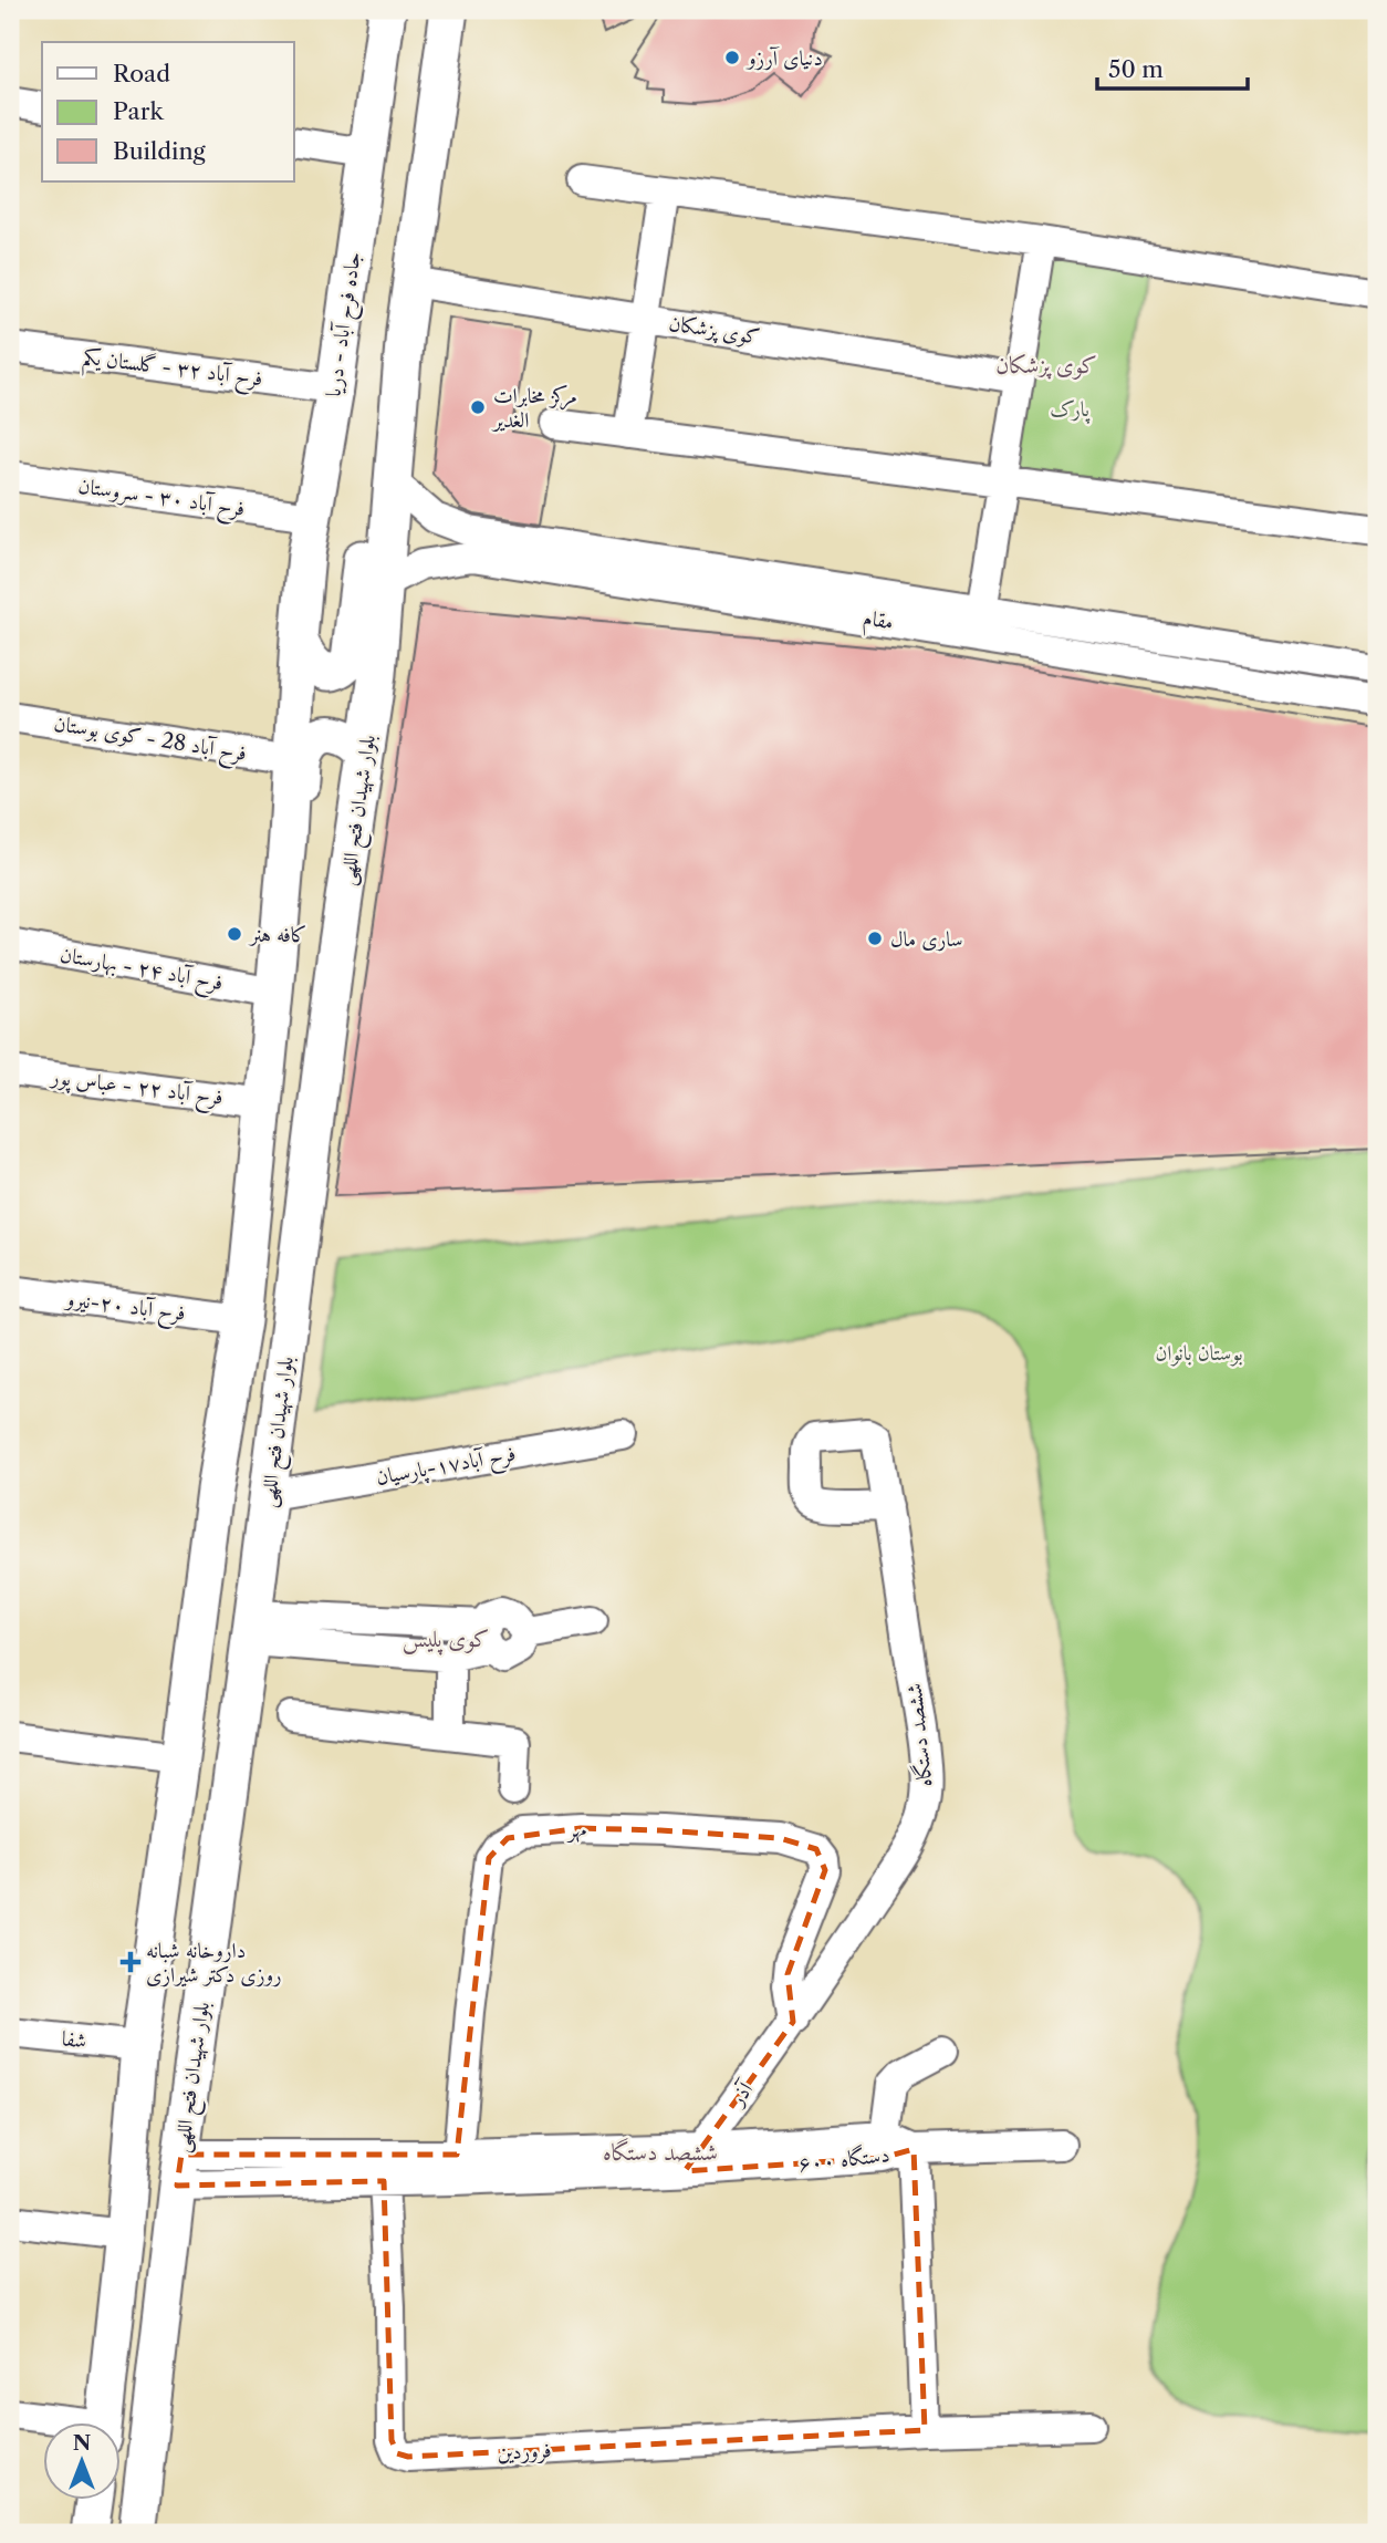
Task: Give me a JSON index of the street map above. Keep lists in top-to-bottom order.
{
  "streets": {
    "main road": ["جاده فرح آباد - دریا", "بلوار شهیدان فتح اللهی"],
    "street": [
      "کوی پزشکان",
      "فرح آباد ۳۲ - گلستان یکم",
      "فرح آباد ۳۰ - سروستان",
      "مقام",
      "فرح آباد 28 - کوی بوستان",
      "فرح آباد ۲۴ - بهارستان",
      "فرح آباد ۲۲ - عباس پور",
      "فرح آباد ۲۰-نیرو",
      "فرح آباد۱۷-پارسیان",
      "ششصد دستگاه",
      "مهر",
      "شفا",
      "آذر",
      "۶۰۰ دستگاه",
      "فروردین"
    ]
  },
  "crossings": [
    ["جاده فرح آباد - دریا", "فرح آباد ۳۲ - گلستان یکم"],
    ["جاده فرح آباد - دریا", "فرح آباد ۳۰ - سروستان"],
    ["مقام", "بلوار شهیدان فتح اللهی"],
    ["بلوار شهیدان فتح اللهی", "فرح آباد۱۷-پارسیان"],
    ["بلوار شهیدان فتح اللهی", "۶۰۰ دستگاه"],
    ["ششصد دستگاه", "مهر"],
    ["ششصد دستگاه", "آذر"],
    ["مهر", "آذر"],
    ["مهر", "۶۰۰ دستگاه"],
    ["آذر", "۶۰۰ دستگاه"],
    ["۶۰۰ دستگاه", "فروردین"]
  ],
  "districts": ["کوی پزشکان", "کوی پلیس", "ششصد دستگاه"],
  "parks": ["پارک", "بوستان بانوان"],
  "places": {
    "other": [
      "دنیای آرزو",
      "مرکز مخابرات الغدیر",
      "کافه هنر",
      "ساری مال"
    ],
    "health": ["داروخانه شبانه روزی دکتر شیرازی"]
  },
  "legend": ["Road", "Park", "Building"],
  "scale_bar": "50 m",
  "north": "top"
}
